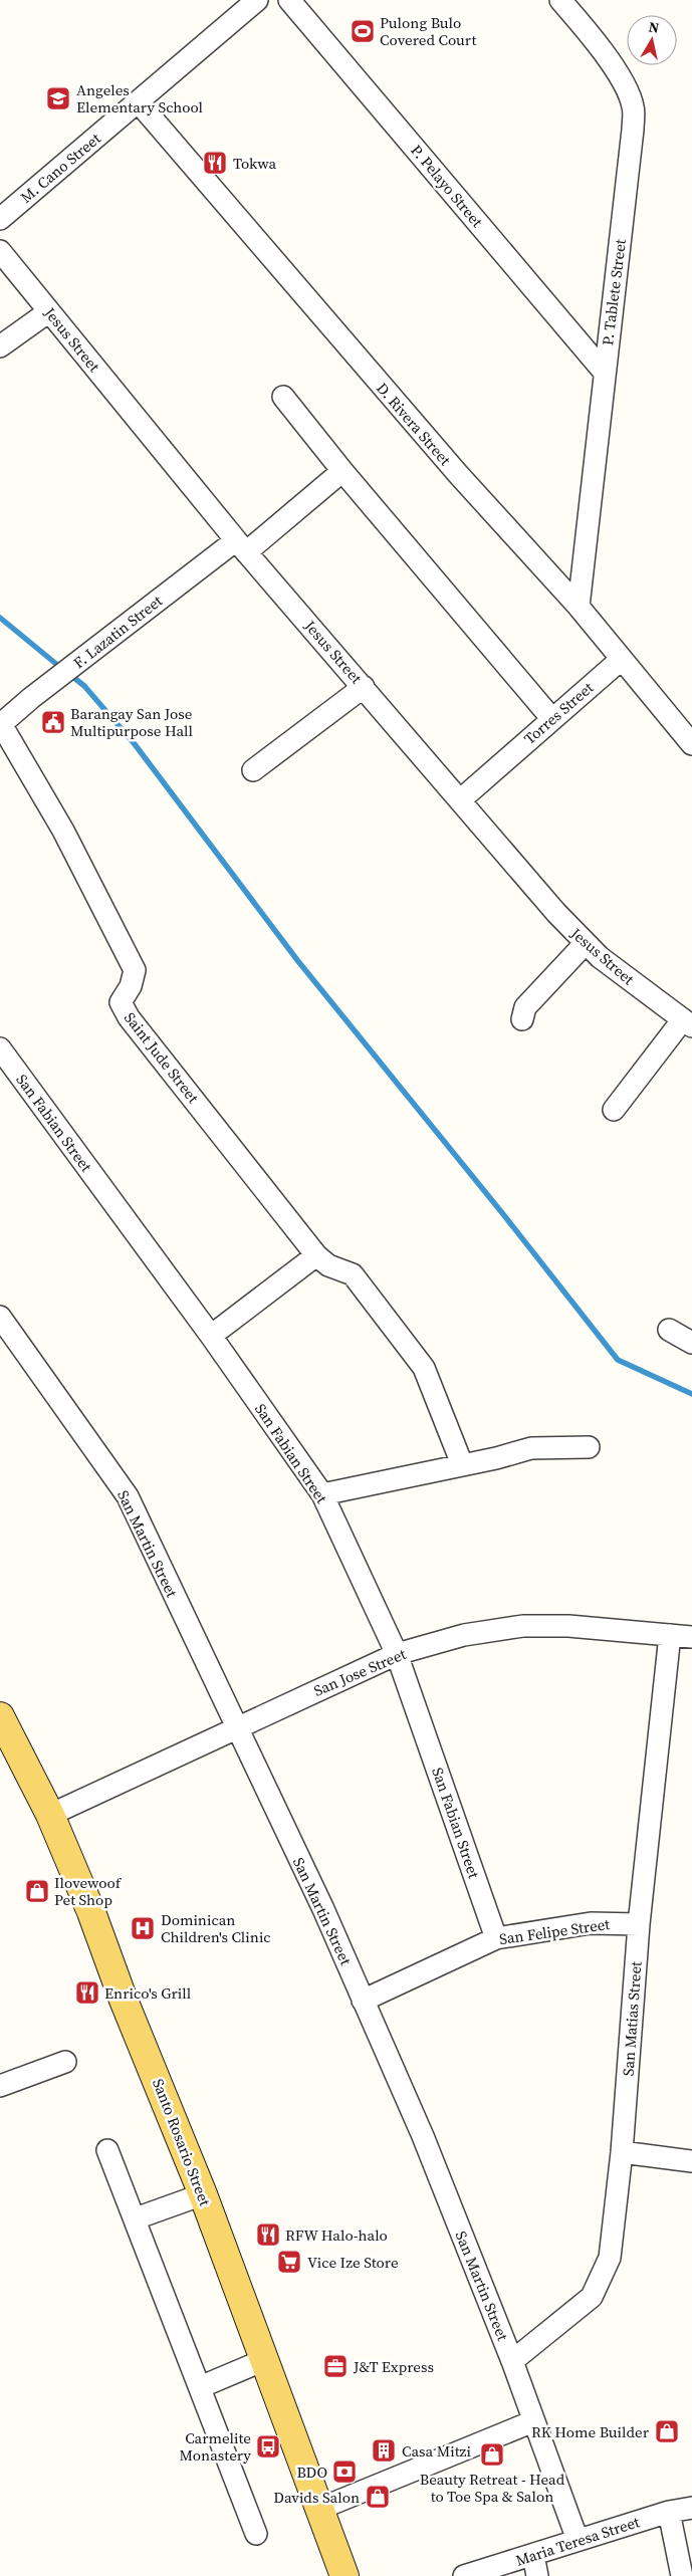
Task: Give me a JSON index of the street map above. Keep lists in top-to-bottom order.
{
  "streets": {
    "main road": ["Santo Rosario Street"],
    "street": [
      "M. Cano Street",
      "P. Pelayo Street",
      "P. Tablete Street",
      "Jesus Street",
      "D. Rivera Street",
      "F. Lazatin Street",
      "Torres Street",
      "Saint Jude Street",
      "San Fabian Street",
      "San Martin Street",
      "San Jose Street",
      "San Felipe Street",
      "San Matias Street",
      "Maria Teresa Street"
    ]
  },
  "crossings": [
    ["M. Cano Street", "D. Rivera Street"],
    ["P. Pelayo Street", "P. Tablete Street"],
    ["P. Tablete Street", "D. Rivera Street"],
    ["Jesus Street", "F. Lazatin Street"],
    ["Jesus Street", "Torres Street"],
    ["D. Rivera Street", "Torres Street"],
    ["F. Lazatin Street", "Saint Jude Street"],
    ["San Fabian Street", "San Jose Street"],
    ["San Fabian Street", "San Felipe Street"],
    ["San Martin Street", "San Jose Street"],
    ["San Martin Street", "San Felipe Street"],
    ["San Martin Street", "San Matias Street"],
    ["San Martin Street", "Maria Teresa Street"],
    ["San Jose Street", "San Matias Street"],
    ["San Jose Street", "Santo Rosario Street"],
    ["San Felipe Street", "San Matias Street"]
  ],
  "places": {
    "sports": ["Pulong Bulo Covered Court"],
    "school or university": ["Angeles Elementary School"],
    "restaurant": ["Tokwa", "Enrico's Grill", "RFW Halo-halo"],
    "public building": ["Barangay San Jose Multipurpose Hall"],
    "shop": [
      "Ilovewoof Pet Shop",
      "RK Home Builder",
      "Beauty Retreat - Head to Toe Spa & Salon",
      "Davids Salon"
    ],
    "hospital": ["Dominican Children's Clinic"],
    "supermarket": ["Vice Ize Store"],
    "office": ["J&T Express"],
    "bus stop": ["Carmelite Monastery"],
    "building": ["Casa Mitzi"],
    "bank": ["BDO"]
  },
  "north": "top"
}
